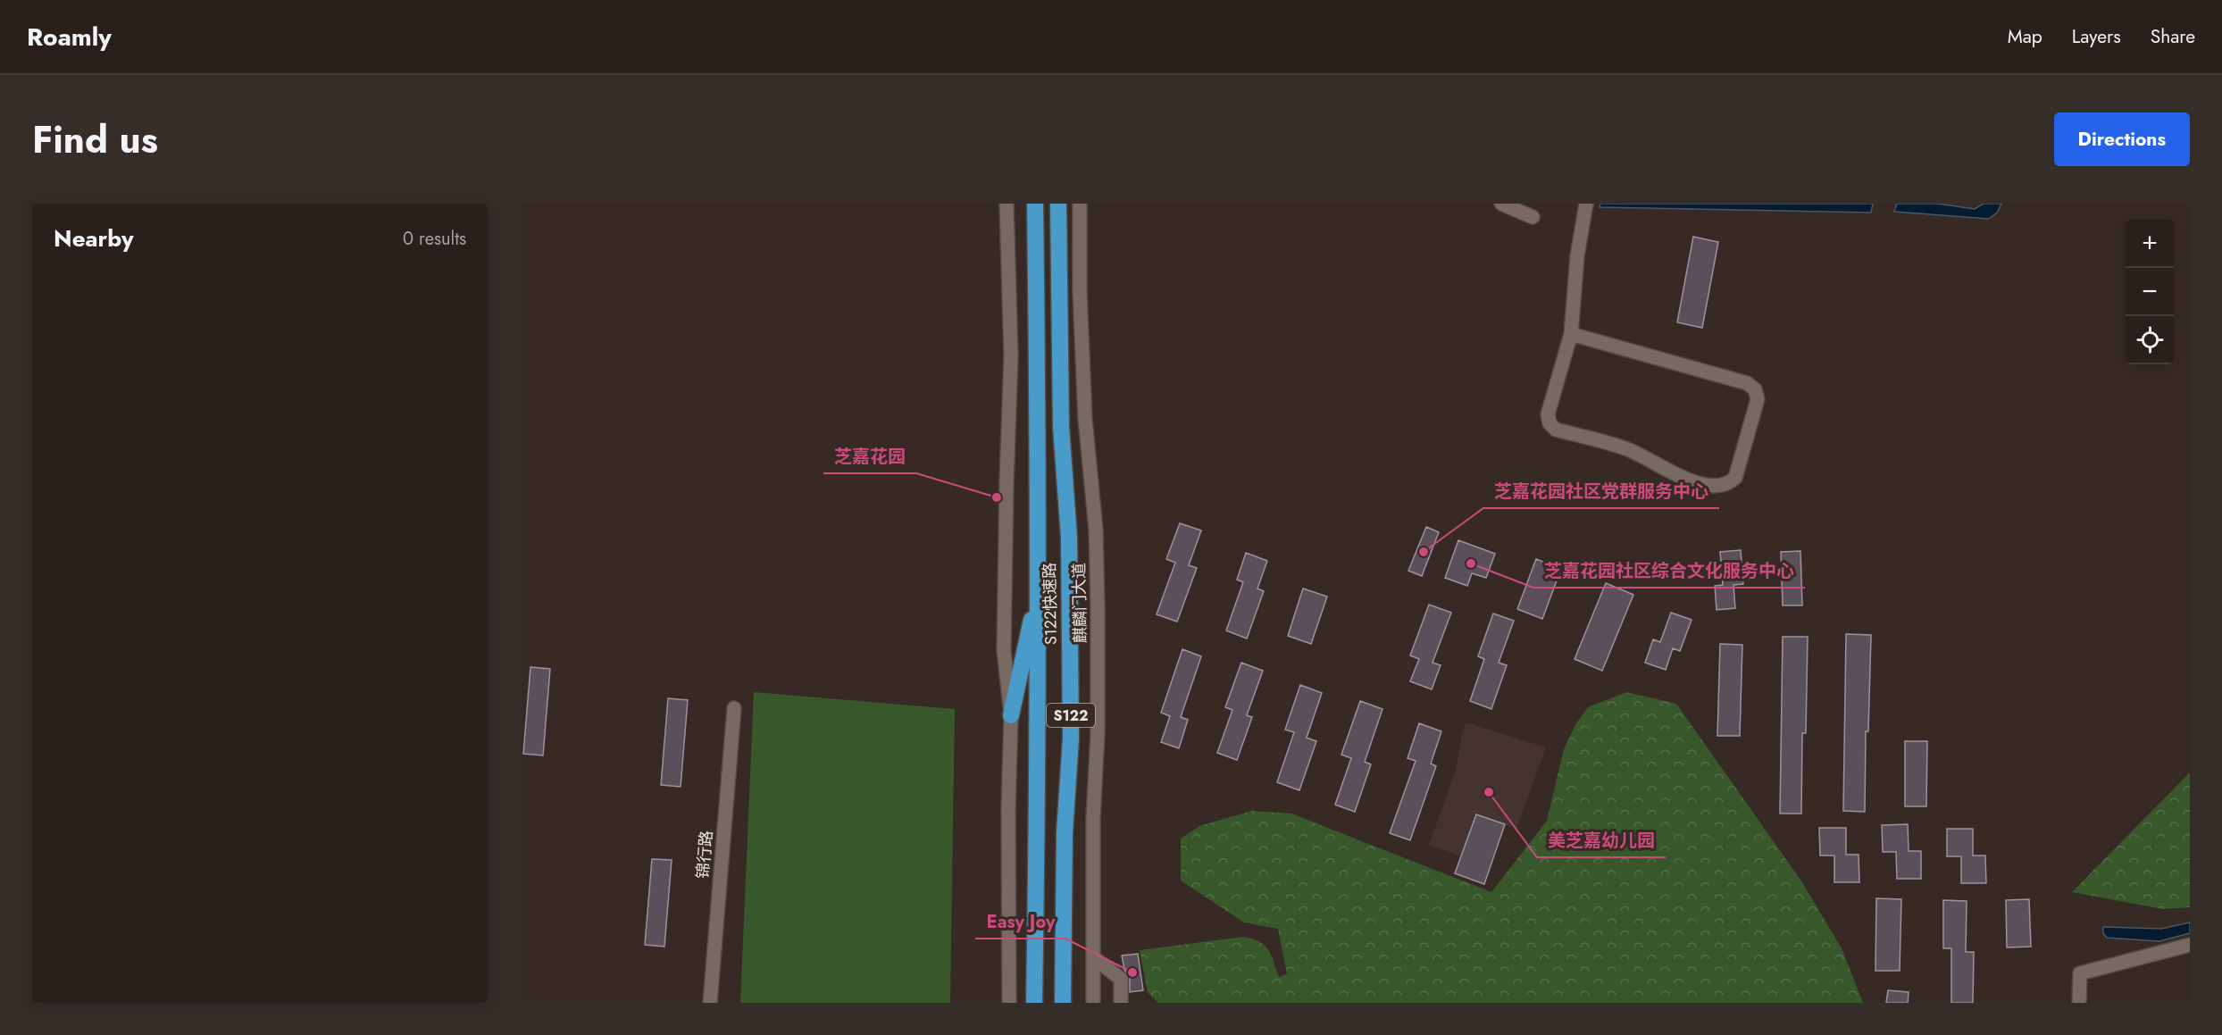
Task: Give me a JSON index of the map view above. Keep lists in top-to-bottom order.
{
  "streets": {
    "highway": ["S122快速路", "S122"],
    "street": ["麒麟门大道", "锦行路"]
  },
  "places": [
    "芝嘉花园",
    "芝嘉花园社区党群服务中心",
    "芝嘉花园社区综合文化服务中心",
    "美芝嘉幼儿园",
    "Easy Joy"
  ],
  "page": {
    "header": "Roamly",
    "nav": ["Map", "Layers", "Share"],
    "title": "Find us",
    "buttons": "Directions",
    "heading": ["Nearby", "0 results"],
    "map_buttons": ["+", "−"]
  }
}
